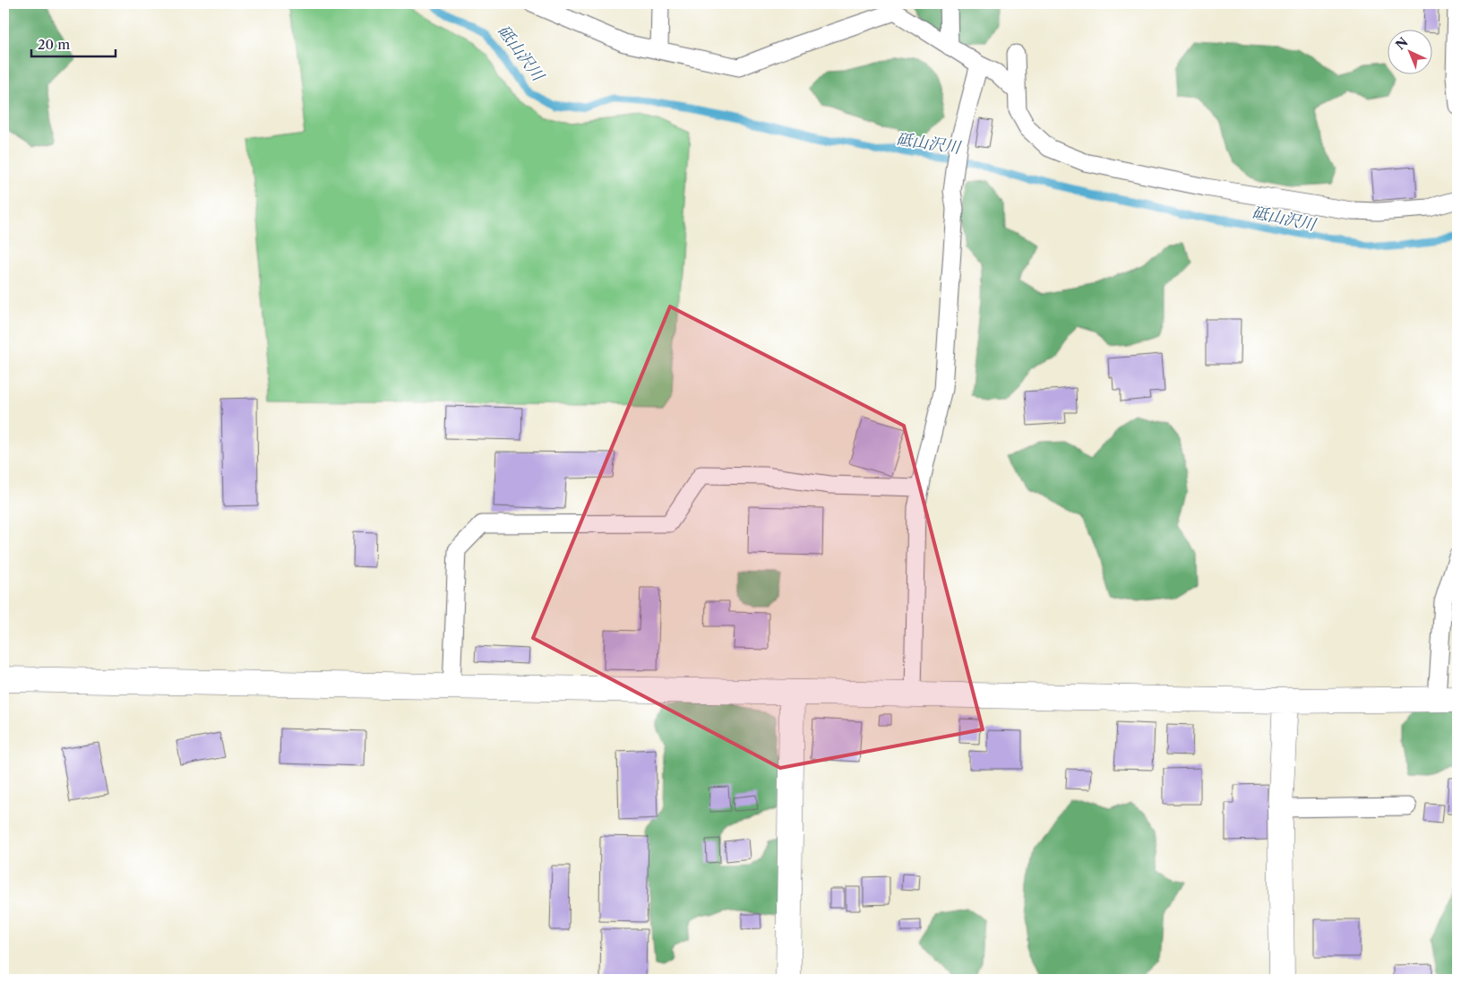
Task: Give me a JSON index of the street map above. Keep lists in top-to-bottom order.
{
  "water": ["砥山沢川"],
  "scale_bar": "20 m",
  "north": "top left"
}
